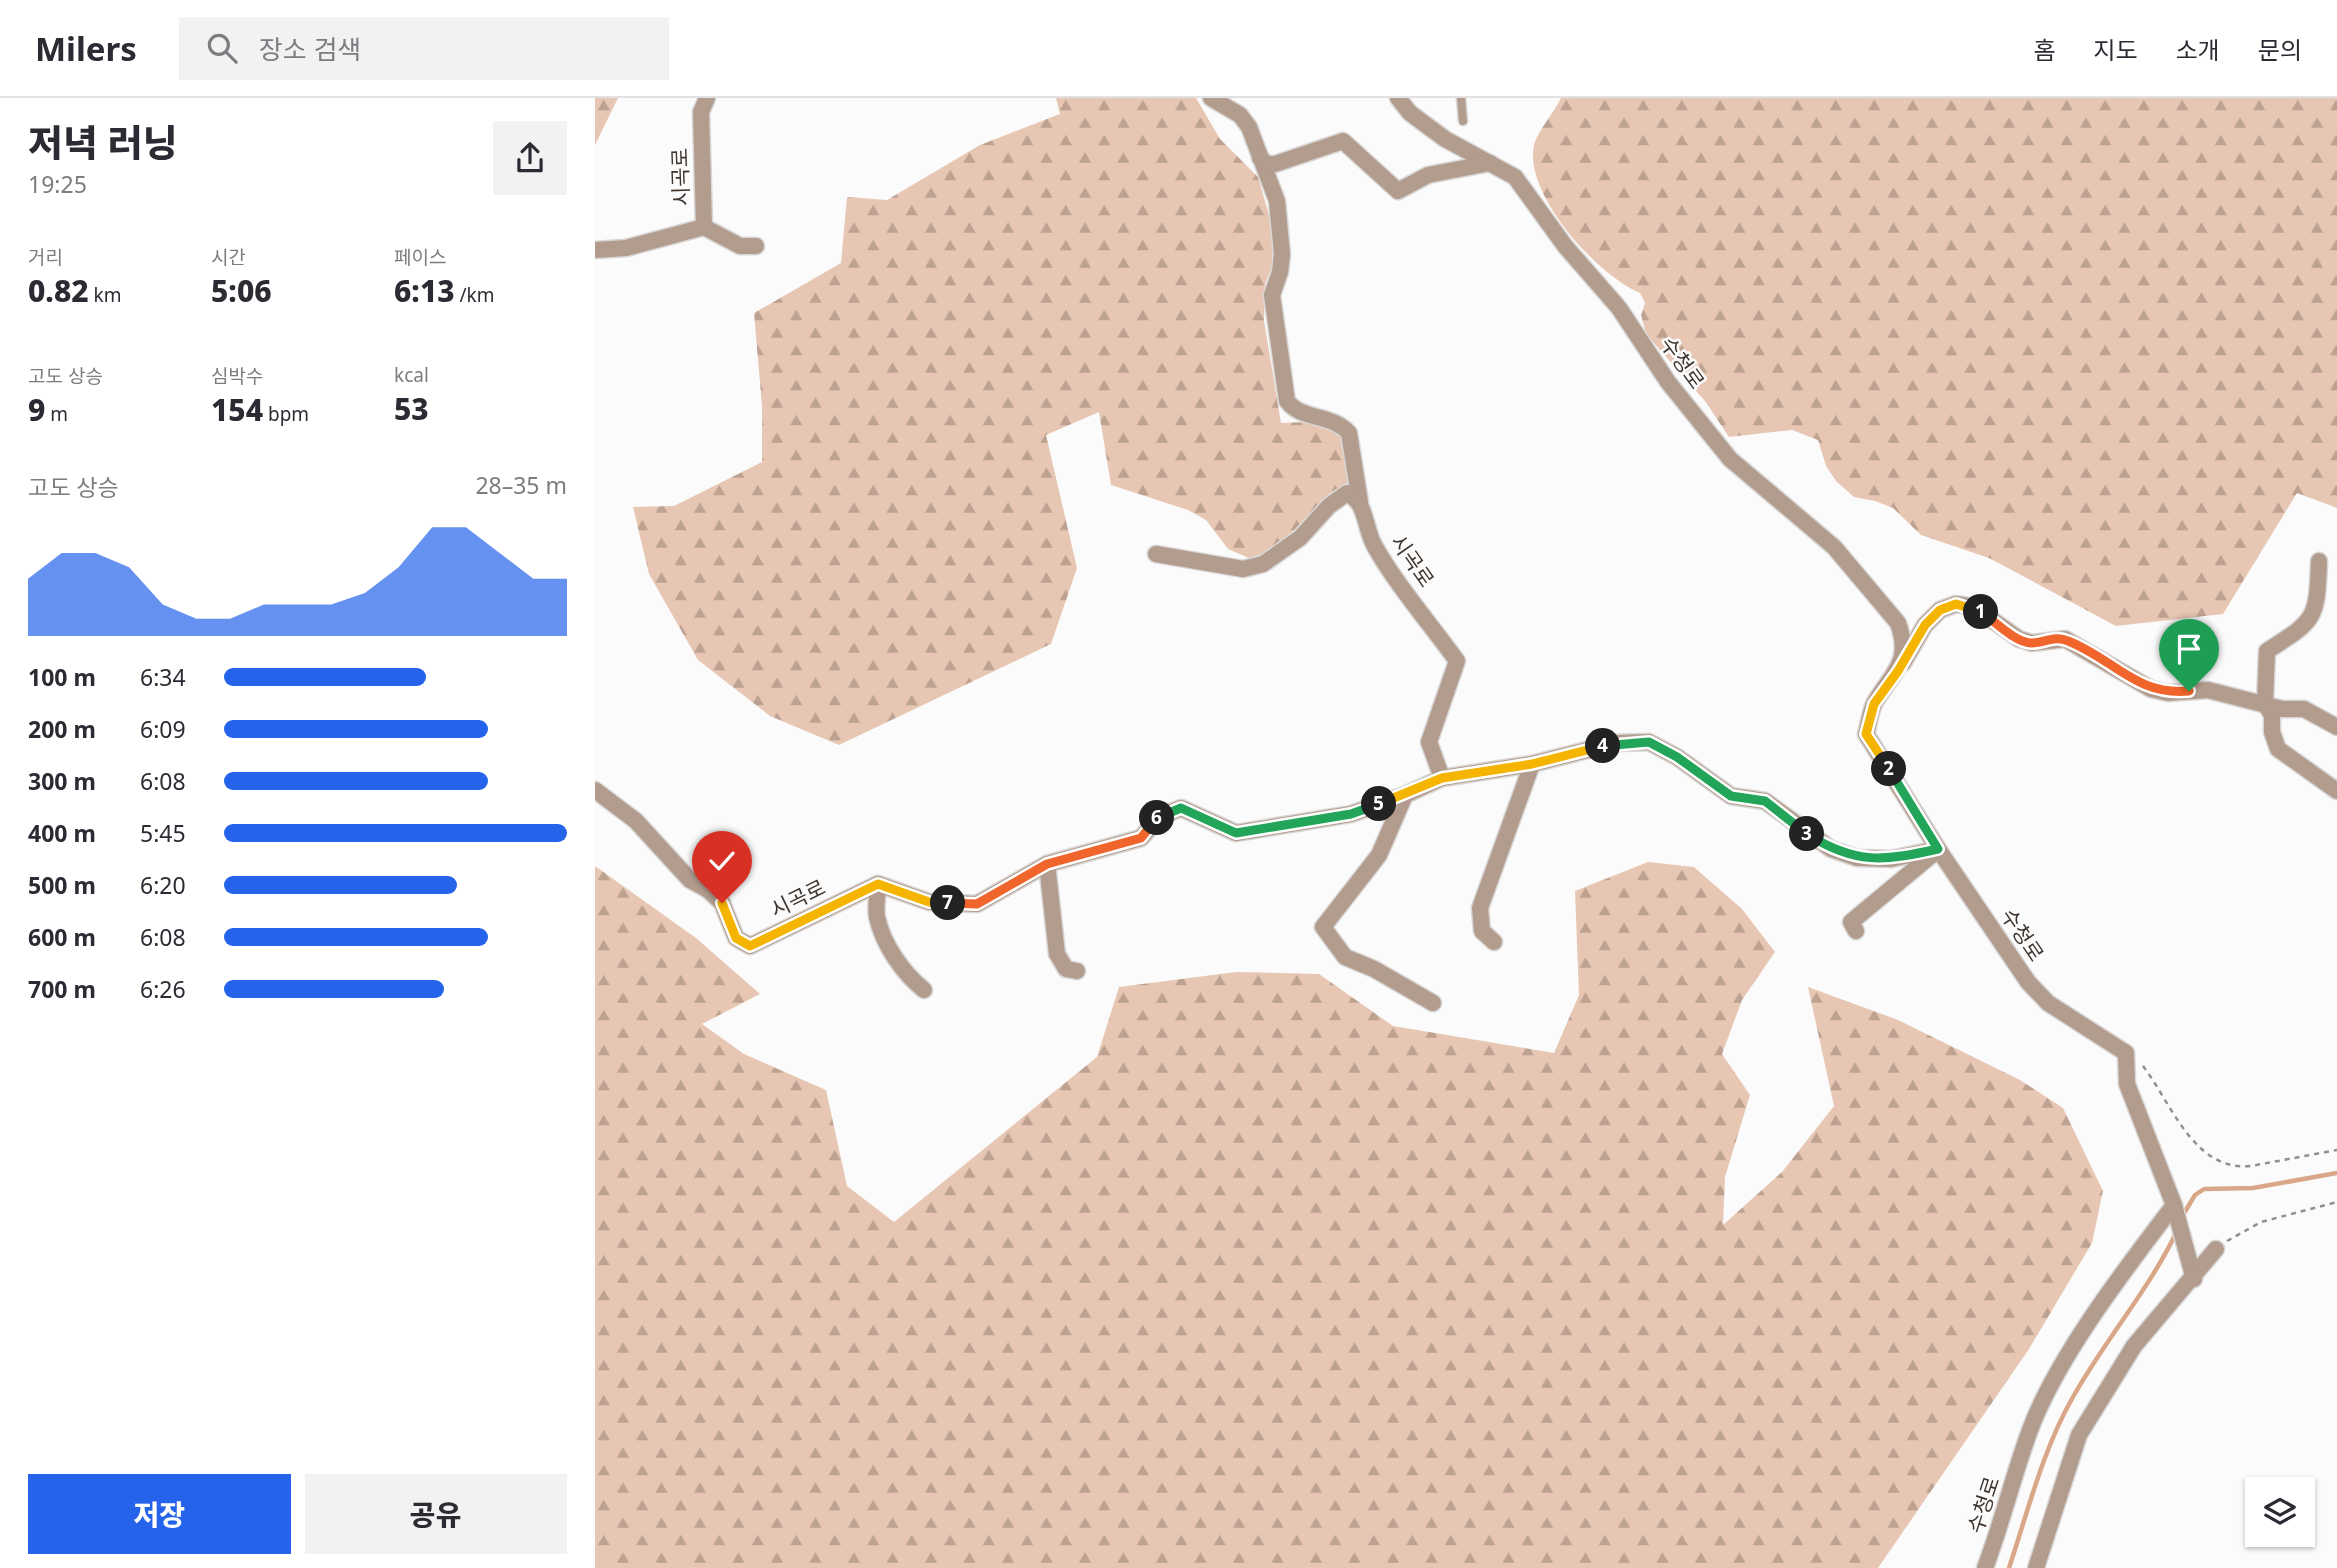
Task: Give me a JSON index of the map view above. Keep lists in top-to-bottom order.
{
  "streets": {
    "street": ["시곡로", "수청로"]
  },
  "page": {
    "header": "Milers",
    "search": "장소 검색",
    "nav": [
      "홈",
      "지도",
      "소개",
      "문의"
    ],
    "heading": ["저녁 러닝", "19:25"],
    "stats": [
      ["거리", "0.82 km"],
      ["시간", "5:06"],
      ["페이스", "6:13 /km"],
      ["고도 상승", "9 m"],
      ["심박수", "154 bpm"],
      ["kcal", "53"]
    ],
    "chart": ["고도 상승", "28–35 m"],
    "pins": [
      "1",
      "4",
      "2",
      "5",
      "6",
      "3",
      "7"
    ],
    "list": [
      {
        "name": "100 m",
        "note": "6:34"
      },
      {
        "name": "200 m",
        "note": "6:09"
      },
      {
        "name": "300 m",
        "note": "6:08"
      },
      {
        "name": "400 m",
        "note": "5:45"
      },
      {
        "name": "500 m",
        "note": "6:20"
      },
      {
        "name": "600 m",
        "note": "6:08"
      },
      {
        "name": "700 m",
        "note": "6:26"
      }
    ],
    "buttons": ["저장", "공유"]
  }
}
